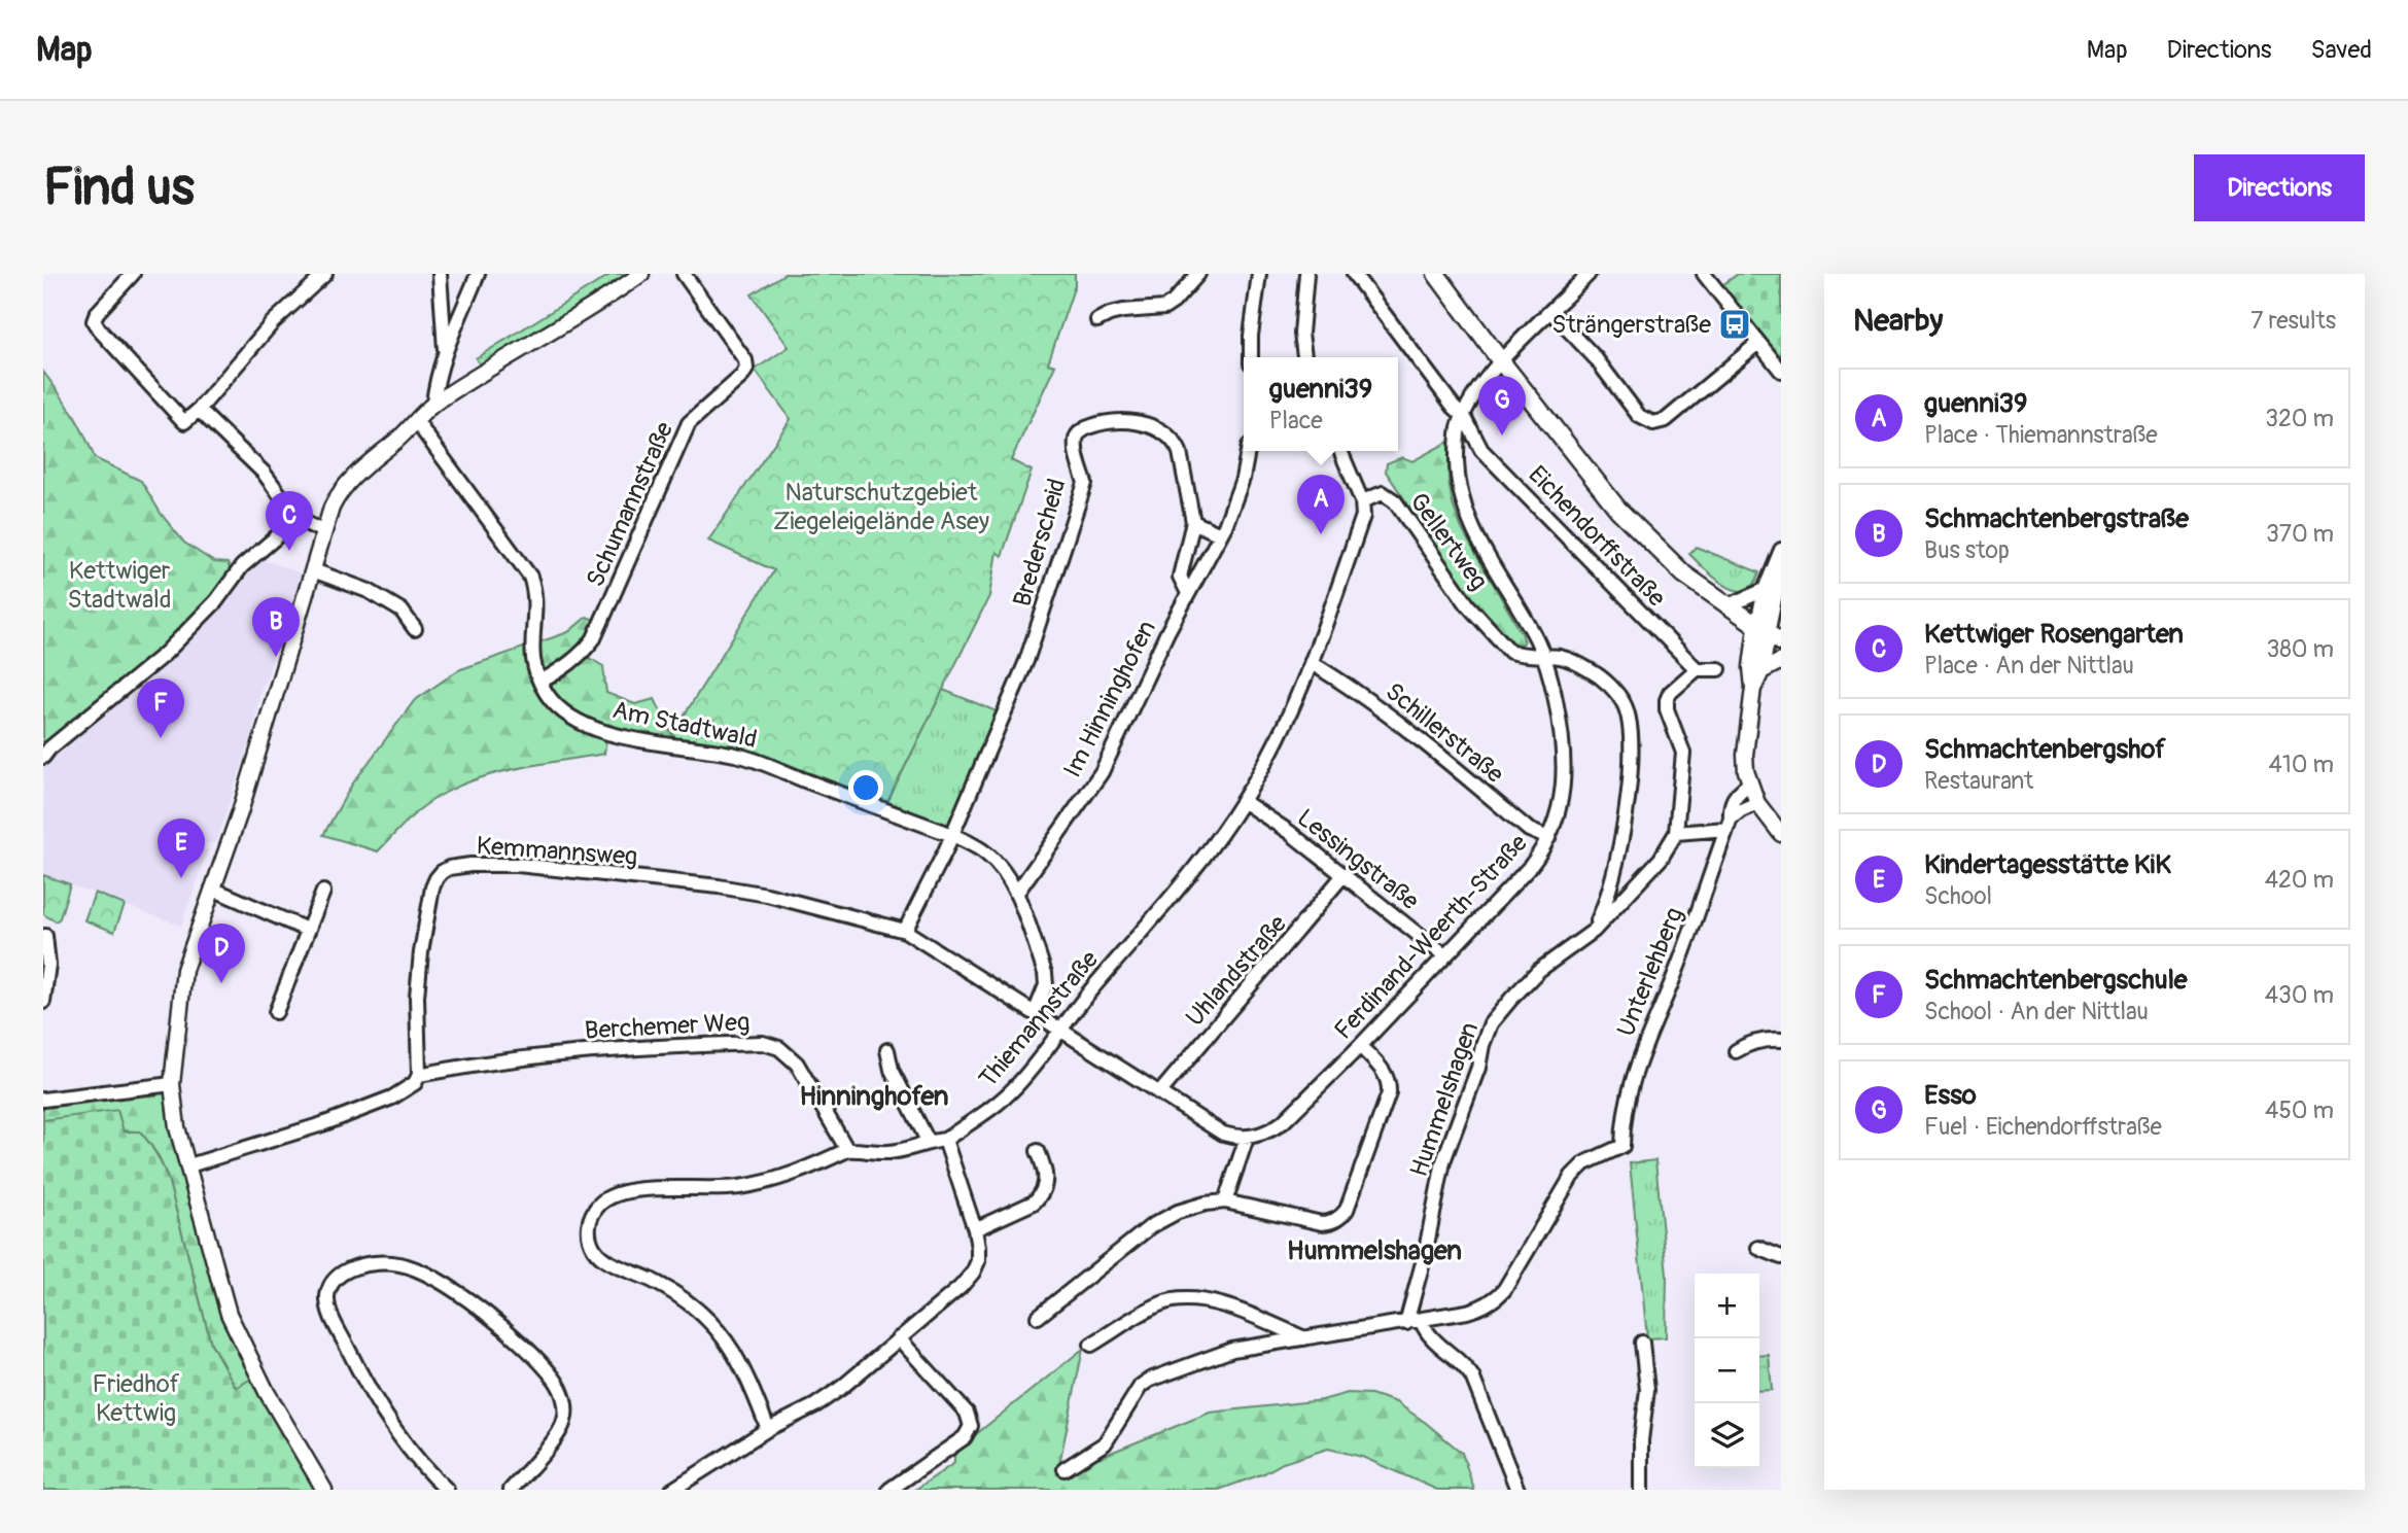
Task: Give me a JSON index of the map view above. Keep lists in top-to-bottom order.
{
  "streets": {
    "street": [
      "Schumannstraße",
      "Eichendorffstraße",
      "Gellertweg",
      "Brederscheid",
      "Im Hinninghofen",
      "Am Stadtwald",
      "Schillerstraße",
      "Kemmannsweg",
      "Lessingstraße",
      "Ferdinand-Weerth-Straße",
      "Uhlandstraße",
      "Unterlehberg",
      "Thiemannstraße",
      "Berchemer Weg",
      "Hummelshagen"
    ]
  },
  "crossings": [
    ["Schumannstraße", "Am Stadtwald"],
    ["Eichendorffstraße", "Ferdinand-Weerth-Straße"],
    ["Eichendorffstraße", "Hummelshagen"],
    ["Gellertweg", "Ferdinand-Weerth-Straße"],
    ["Gellertweg", "Thiemannstraße"],
    ["Brederscheid", "Am Stadtwald"],
    ["Im Hinninghofen", "Am Stadtwald"],
    ["Am Stadtwald", "Kemmannsweg"],
    ["Schillerstraße", "Ferdinand-Weerth-Straße"],
    ["Schillerstraße", "Thiemannstraße"],
    ["Kemmannsweg", "Thiemannstraße"],
    ["Kemmannsweg", "Berchemer Weg"],
    ["Lessingstraße", "Ferdinand-Weerth-Straße"],
    ["Lessingstraße", "Uhlandstraße"],
    ["Lessingstraße", "Thiemannstraße"]
  ],
  "districts": ["Hinninghofen", "Hummelshagen"],
  "parks": ["Naturschutzgebiet Ziegeleigelände Asey", "Kettwiger Stadtwald", "Friedhof Kettwig"],
  "places": {
    "bus stop": ["Strängerstraße"]
  },
  "page": {
    "header": "Map",
    "nav": ["Map", "Directions", "Saved"],
    "buttons": "Directions",
    "title": "Find us",
    "heading": ["Nearby", "7 results"],
    "popup": ["guenni39", "Place"],
    "list": [
      {
        "mark": "A",
        "name": "guenni39",
        "note": "Place · Thiemannstraße",
        "value": "320 m"
      },
      {
        "mark": "B",
        "name": "Schmachtenbergstraße",
        "note": "Bus stop",
        "value": "370 m"
      },
      {
        "mark": "C",
        "name": "Kettwiger Rosengarten",
        "note": "Place · An der Nittlau",
        "value": "380 m"
      },
      {
        "mark": "D",
        "name": "Schmachtenbergshof",
        "note": "Restaurant",
        "value": "410 m"
      },
      {
        "mark": "E",
        "name": "Kindertagesstätte KiK",
        "note": "School",
        "value": "420 m"
      },
      {
        "mark": "F",
        "name": "Schmachtenbergschule",
        "note": "School · An der Nittlau",
        "value": "430 m"
      },
      {
        "mark": "G",
        "name": "Esso",
        "note": "Fuel · Eichendorffstraße",
        "value": "450 m"
      }
    ],
    "pins": [
      "G",
      "A",
      "C",
      "B",
      "F",
      "E",
      "D"
    ],
    "map_buttons": ["+", "−"]
  }
}
